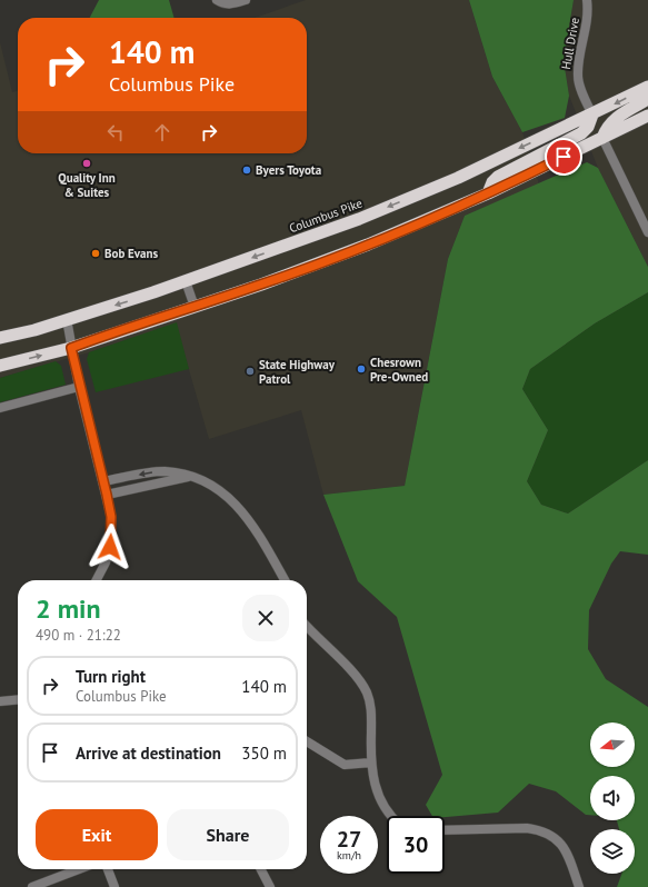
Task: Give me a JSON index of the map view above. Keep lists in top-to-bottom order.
{
  "streets": {
    "highway": ["Columbus Pike"],
    "street": ["Hull Drive"]
  },
  "crossings": [
    ["Hull Drive", "Columbus Pike"]
  ],
  "places": [
    "Quality Inn & Suites",
    "Byers Toyota",
    "Bob Evans",
    "Chesrown Pre-Owned",
    "State Highway Patrol"
  ],
  "north": "left",
  "page": {
    "turn": ["140 m", "Columbus Pike"],
    "heading": ["2 min", "490 m · 21:22"],
    "list": [
      {
        "name": "Turn right",
        "note": "Columbus Pike",
        "value": "140 m"
      },
      {
        "name": "Arrive at destination",
        "value": "350 m"
      }
    ],
    "buttons": ["Exit", "Share"],
    "speed": "27 km/h",
    "limit": "30"
  }
}
